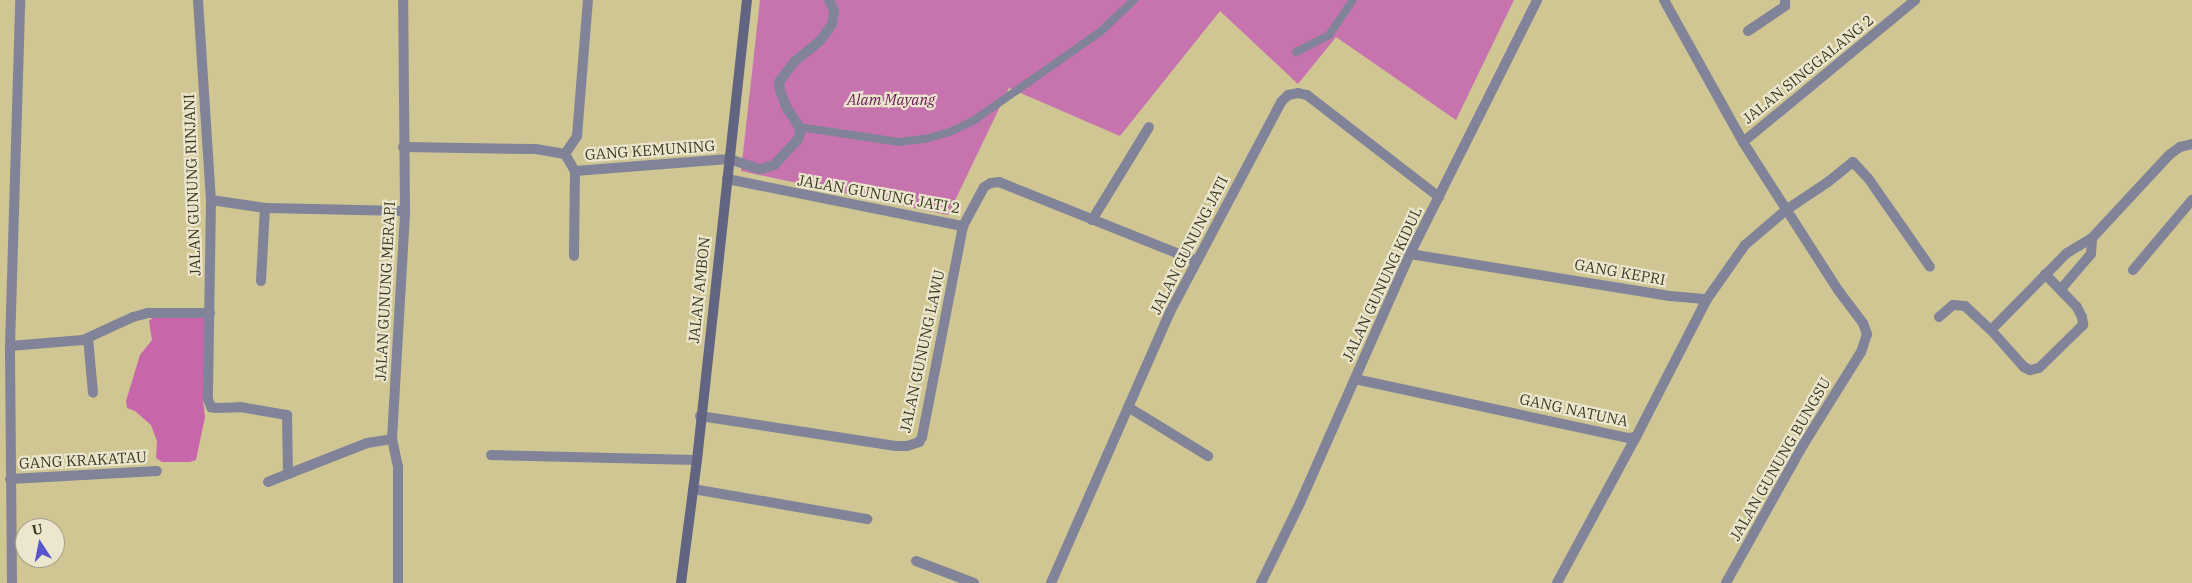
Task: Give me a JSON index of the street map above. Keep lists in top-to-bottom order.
{
  "streets": {
    "street": [
      "JALAN SINGGALANG 2",
      "GANG KEMUNING",
      "JALAN GUNUNG RINJANI",
      "JALAN GUNUNG JATI 2",
      "JALAN GUNUNG JATI",
      "GANG KEPRI",
      "JALAN GUNUNG KIDUL",
      "JALAN AMBON",
      "JALAN GUNUNG MERAPI",
      "JALAN GUNUNG LAWU",
      "GANG NATUNA",
      "JALAN GUNUNG BUNGSU",
      "GANG KRAKATAU"
    ]
  },
  "crossings": [
    ["GANG KEMUNING", "JALAN AMBON"],
    ["GANG KEMUNING", "JALAN GUNUNG MERAPI"],
    ["JALAN GUNUNG JATI 2", "JALAN GUNUNG JATI"],
    ["JALAN GUNUNG JATI 2", "JALAN AMBON"],
    ["JALAN GUNUNG JATI 2", "JALAN GUNUNG LAWU"],
    ["JALAN GUNUNG JATI", "JALAN GUNUNG KIDUL"],
    ["GANG KEPRI", "JALAN GUNUNG KIDUL"],
    ["GANG KEPRI", "GANG NATUNA"],
    ["JALAN GUNUNG KIDUL", "GANG NATUNA"],
    ["JALAN AMBON", "JALAN GUNUNG LAWU"]
  ],
  "parks": ["Alam Mayang"],
  "north": "top"
}
